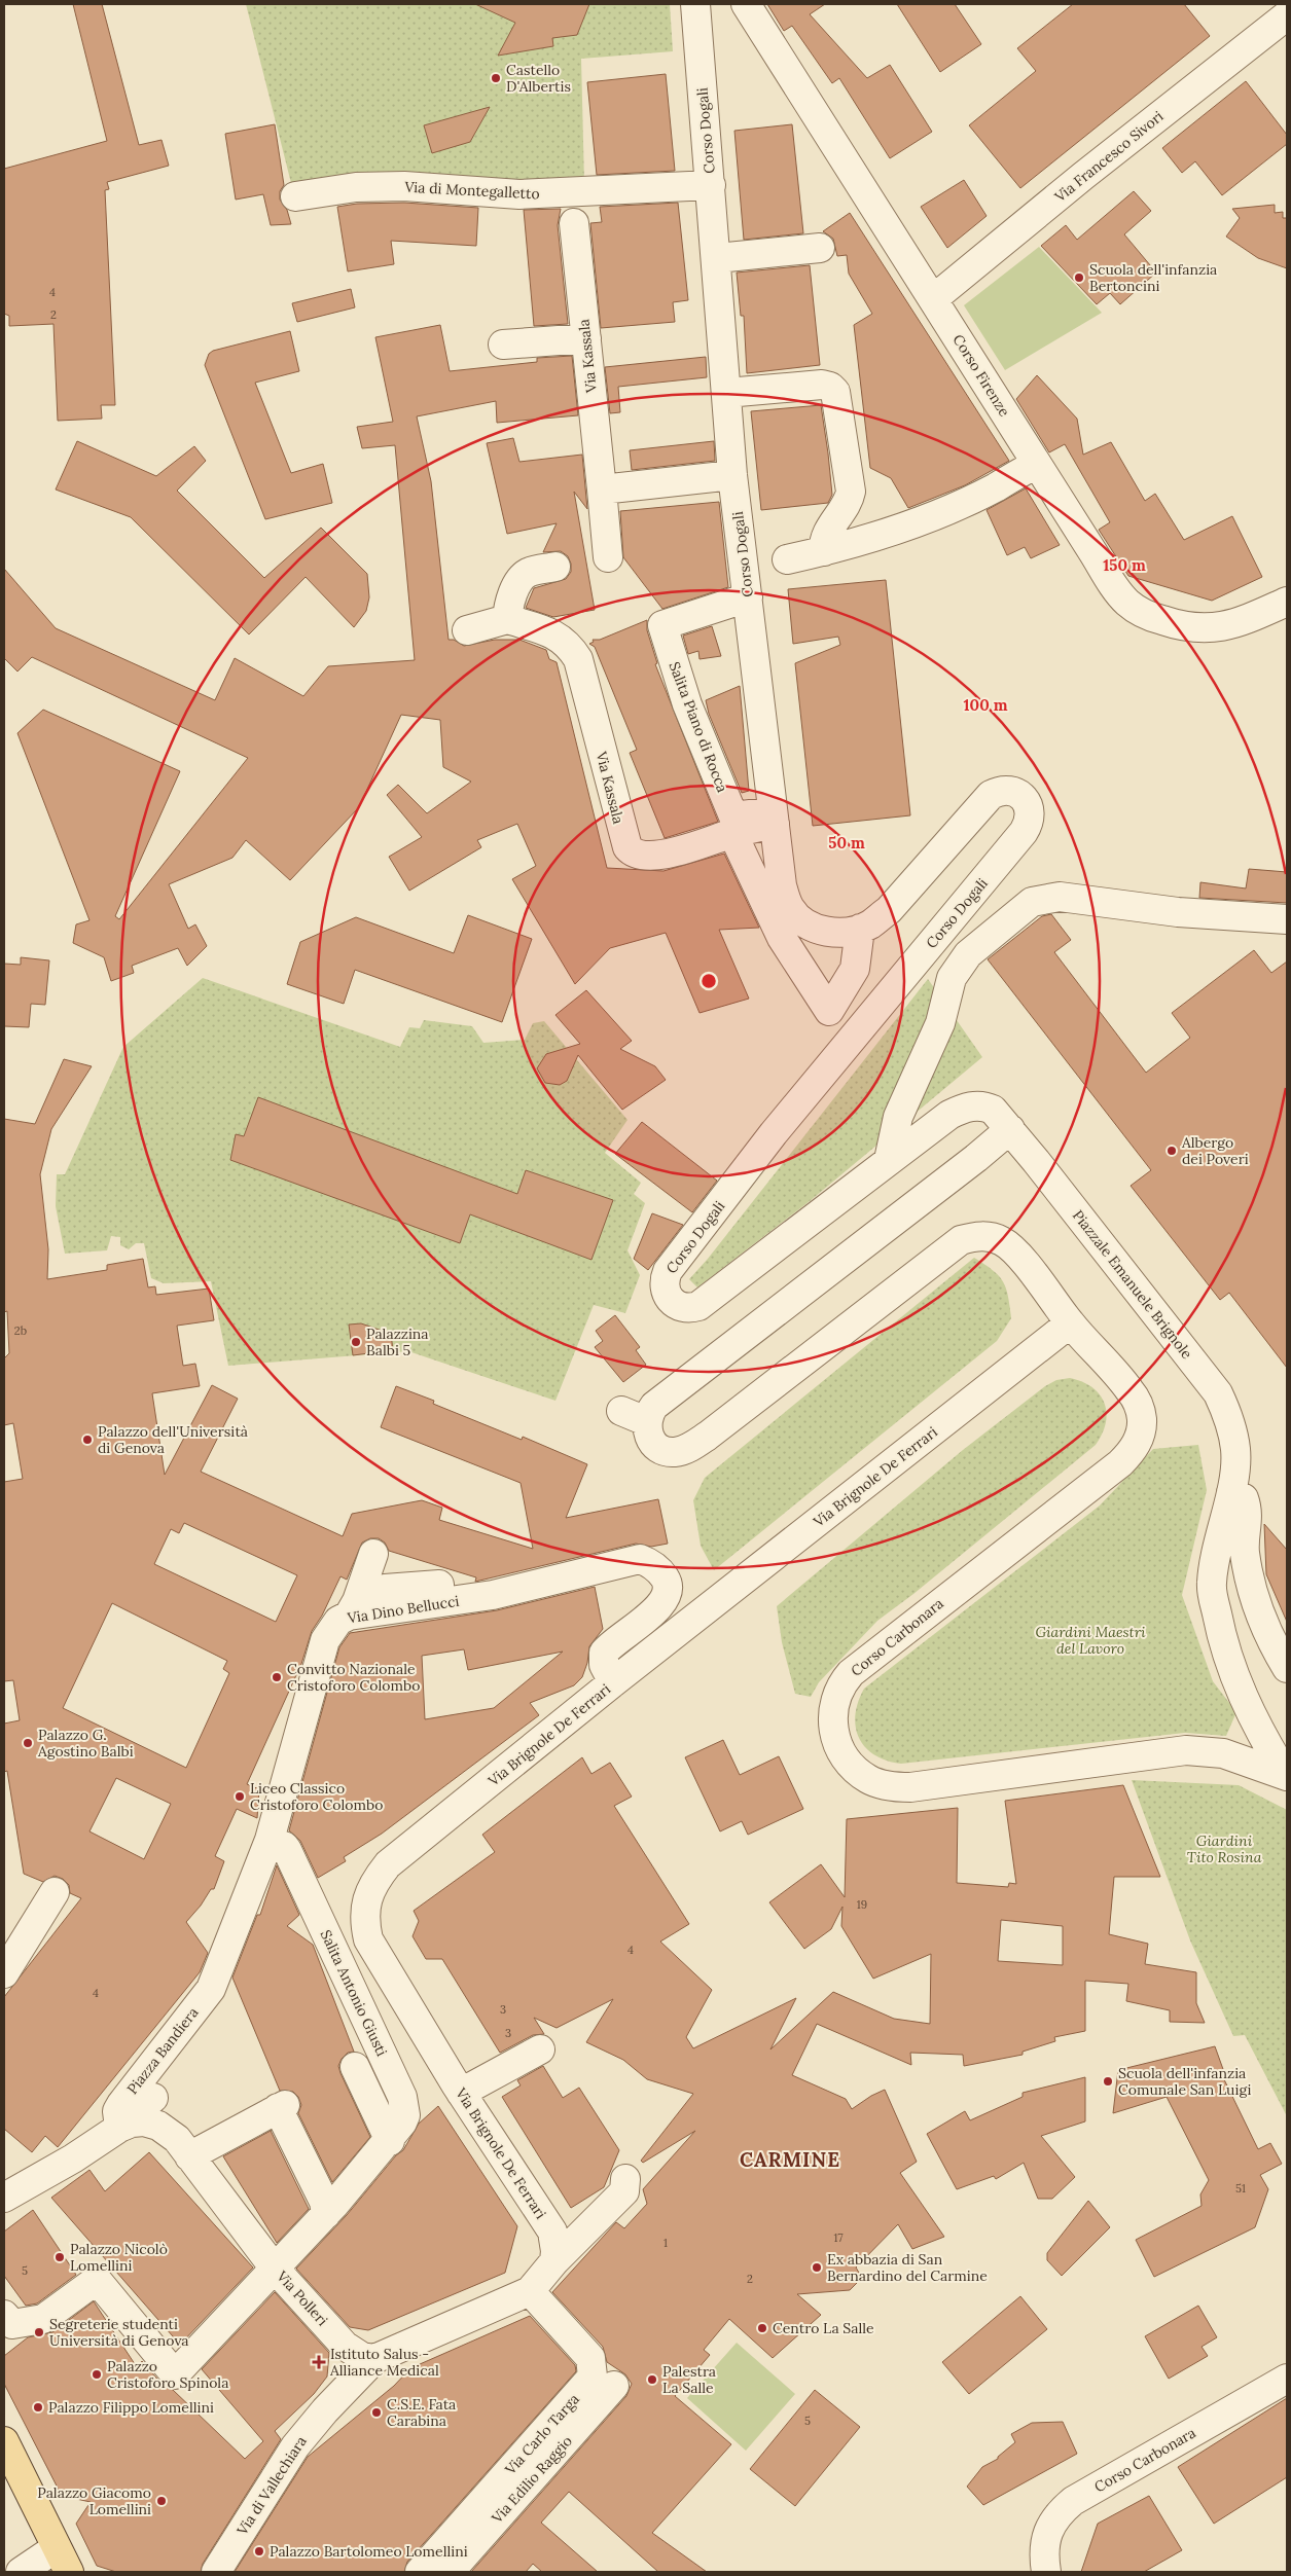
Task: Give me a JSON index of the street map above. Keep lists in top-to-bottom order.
{
  "streets": {
    "street": [
      "Corso Dogali",
      "Via Francesco Sivori",
      "Via di Montegalletto",
      "Via Kassala",
      "Corso Firenze",
      "Salita Piano di Rocca",
      "Piazzale Emanuele Brignole",
      "Via Brignole De Ferrari",
      "Via Dino Bellucci",
      "Corso Carbonara",
      "Salita Antonio Giusti",
      "Piazza Bandiera",
      "Via Polleri",
      "Via Carlo Targa",
      "Via Edilio Raggio",
      "Via di Vallechiara"
    ]
  },
  "crossings": [
    ["Corso Dogali", "Via di Montegalletto"],
    ["Corso Dogali", "Via Kassala"],
    ["Corso Dogali", "Salita Piano di Rocca"],
    ["Corso Dogali", "Piazzale Emanuele Brignole"],
    ["Via Francesco Sivori", "Corso Firenze"],
    ["Via Kassala", "Salita Piano di Rocca"],
    ["Via Brignole De Ferrari", "Via Dino Bellucci"],
    ["Via Brignole De Ferrari", "Corso Carbonara"],
    ["Via Dino Bellucci", "Salita Antonio Giusti"],
    ["Via Dino Bellucci", "Piazza Bandiera"],
    ["Salita Antonio Giusti", "Via Polleri"],
    ["Via Polleri", "Via di Vallechiara"]
  ],
  "districts": ["CARMINE"],
  "parks": ["Giardini Maestri del Lavoro", "Giardini Tito Rosina"],
  "places": {
    "other": [
      "Castello D'Albertis",
      "Scuola dell'infanzia Bertoncini",
      "Albergo dei Poveri",
      "Palazzina Balbi 5",
      "Palazzo dell'Università di Genova",
      "Convitto Nazionale Cristoforo Colombo",
      "Palazzo G. Agostino Balbi",
      "Liceo Classico Cristoforo Colombo",
      "Scuola dell'infanzia Comunale San Luigi",
      "Palazzo Nicolò Lomellini",
      "Ex abbazia di San Bernardino del Carmine",
      "Centro La Salle",
      "Segreterie studenti Università di Genova",
      "Palazzo Cristoforo Spinola",
      "Palestra La Salle",
      "Palazzo Filippo Lomellini",
      "C.S.E. Fata Carabina",
      "Palazzo Giacomo Lomellini",
      "Palazzo Bartolomeo Lomellini"
    ],
    "health": ["Istituto Salus - Alliance Medical"]
  },
  "house_numbers": [
    "4",
    "2",
    "2b",
    "19",
    "4",
    "4",
    "3",
    "3",
    "51",
    "17",
    "1",
    "5",
    "2",
    "5"
  ],
  "rings": ["150 m", "100 m", "50 m"]
}
